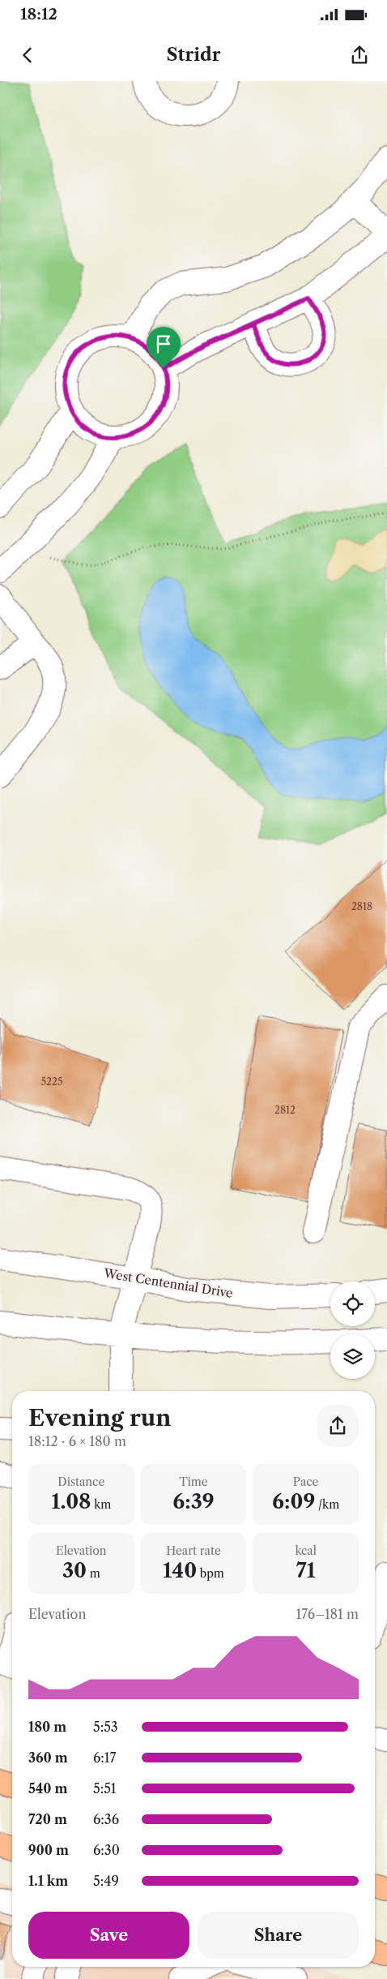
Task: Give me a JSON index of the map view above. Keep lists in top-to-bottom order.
{
  "streets": {
    "street": ["West Centennial Drive"]
  },
  "house_numbers": ["2818", "5225", "2812"],
  "page": {
    "status": "18:12",
    "header": "Stridr",
    "heading": ["Evening run", "18:12 · 6 × 180 m"],
    "stats": [
      ["Distance", "1.08 km"],
      ["Time", "6:39"],
      ["Pace", "6:09 /km"],
      ["Elevation", "30 m"],
      ["Heart rate", "140 bpm"],
      ["kcal", "71"]
    ],
    "chart": ["Elevation", "176–181 m"],
    "list": [
      {
        "name": "180 m",
        "note": "5:53"
      },
      {
        "name": "360 m",
        "note": "6:17"
      },
      {
        "name": "540 m",
        "note": "5:51"
      },
      {
        "name": "720 m",
        "note": "6:36"
      },
      {
        "name": "900 m",
        "note": "6:30"
      },
      {
        "name": "1.1 km",
        "note": "5:49"
      }
    ],
    "buttons": ["Save", "Share"]
  }
}
